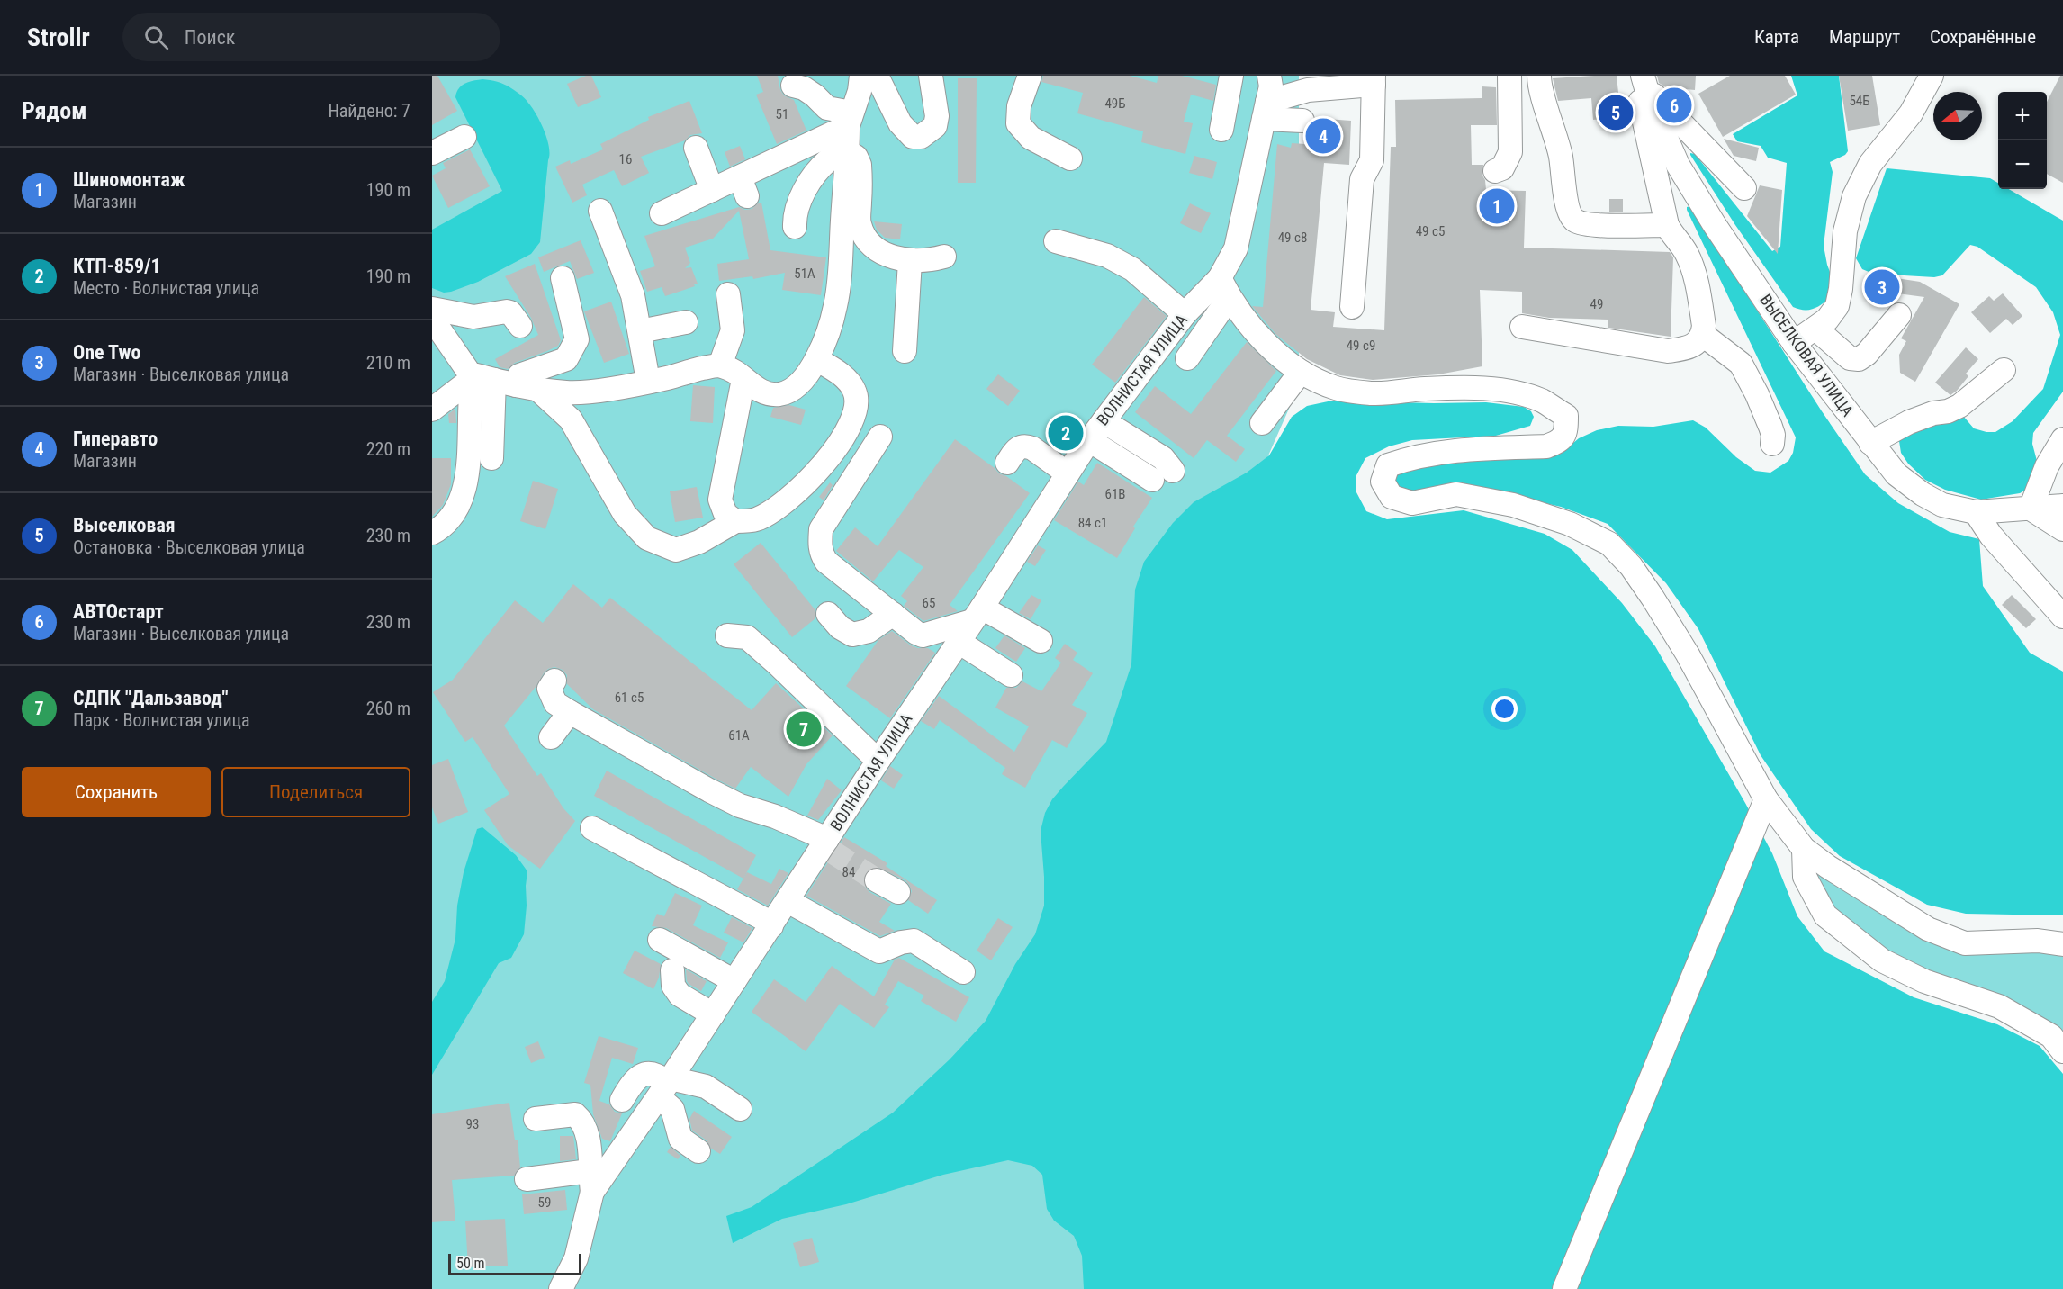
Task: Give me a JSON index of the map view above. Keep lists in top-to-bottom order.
{
  "streets": {
    "street": ["ВЫСЕЛКОВАЯ УЛИЦА", "ВОЛНИСТАЯ УЛИЦА"]
  },
  "house_numbers": [
    "54Б",
    "49Б",
    "51",
    "16",
    "49 с5",
    "49 с8",
    "51А",
    "49",
    "49 с9",
    "61В",
    "84 с1",
    "65",
    "61 с5",
    "61А",
    "84",
    "93",
    "59"
  ],
  "scale_bar": "50 m",
  "north": "left",
  "page": {
    "header": "Strollr",
    "search": "Поиск",
    "nav": ["Карта", "Маршрут", "Сохранённые"],
    "heading": ["Рядом", "Найдено: 7"],
    "pins": [
      "6",
      "5",
      "4",
      "1",
      "3",
      "2",
      "7"
    ],
    "map_buttons": ["+", "−"],
    "list": [
      {
        "mark": "1",
        "name": "Шиномонтаж",
        "note": "Магазин",
        "value": "190 m"
      },
      {
        "mark": "2",
        "name": "КТП-859/1",
        "note": "Место · Волнистая улица",
        "value": "190 m"
      },
      {
        "mark": "3",
        "name": "One Two",
        "note": "Магазин · Выселковая улица",
        "value": "210 m"
      },
      {
        "mark": "4",
        "name": "Гиперавто",
        "note": "Магазин",
        "value": "220 m"
      },
      {
        "mark": "5",
        "name": "Выселковая",
        "note": "Остановка · Выселковая улица",
        "value": "230 m"
      },
      {
        "mark": "6",
        "name": "АВТОстарт",
        "note": "Магазин · Выселковая улица",
        "value": "230 m"
      },
      {
        "mark": "7",
        "name": "СДПК \"Дальзавод\"",
        "note": "Парк · Волнистая улица",
        "value": "260 m"
      }
    ],
    "buttons": ["Сохранить", "Поделиться"],
    "scale": "50 m"
  }
}
